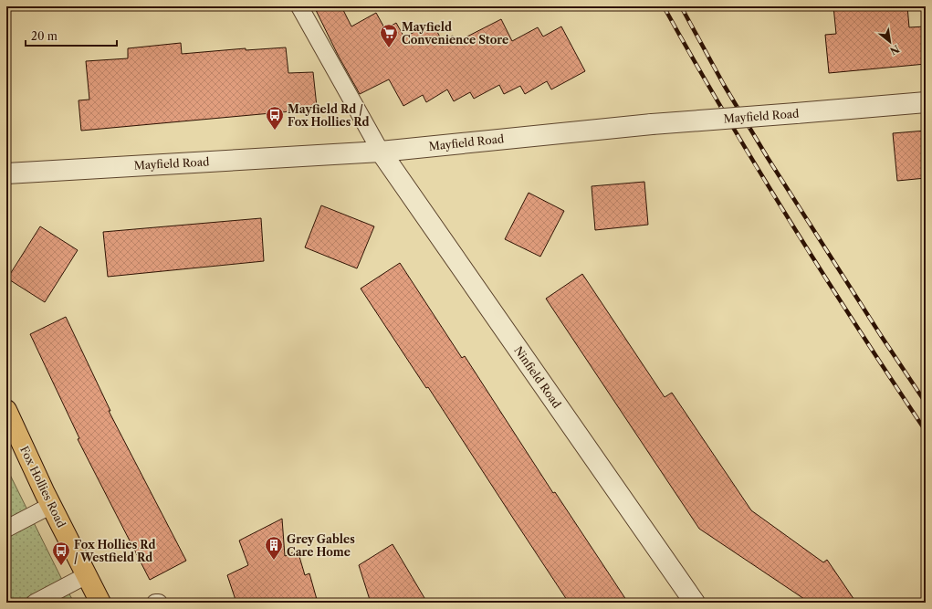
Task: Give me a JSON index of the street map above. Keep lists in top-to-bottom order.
{
  "streets": {
    "main road": ["Fox Hollies Road"],
    "street": ["Mayfield Road", "Ninfield Road"]
  },
  "crossings": [
    ["Mayfield Road", "Ninfield Road"]
  ],
  "places": {
    "supermarket": ["Mayfield Convenience Store"],
    "bus stop": ["Mayfield Rd / Fox Hollies Rd", "Fox Hollies Rd / Westfield Rd"],
    "building": ["Grey Gables Care Home"]
  },
  "scale_bar": "20 m",
  "north": "bottom right"
}
